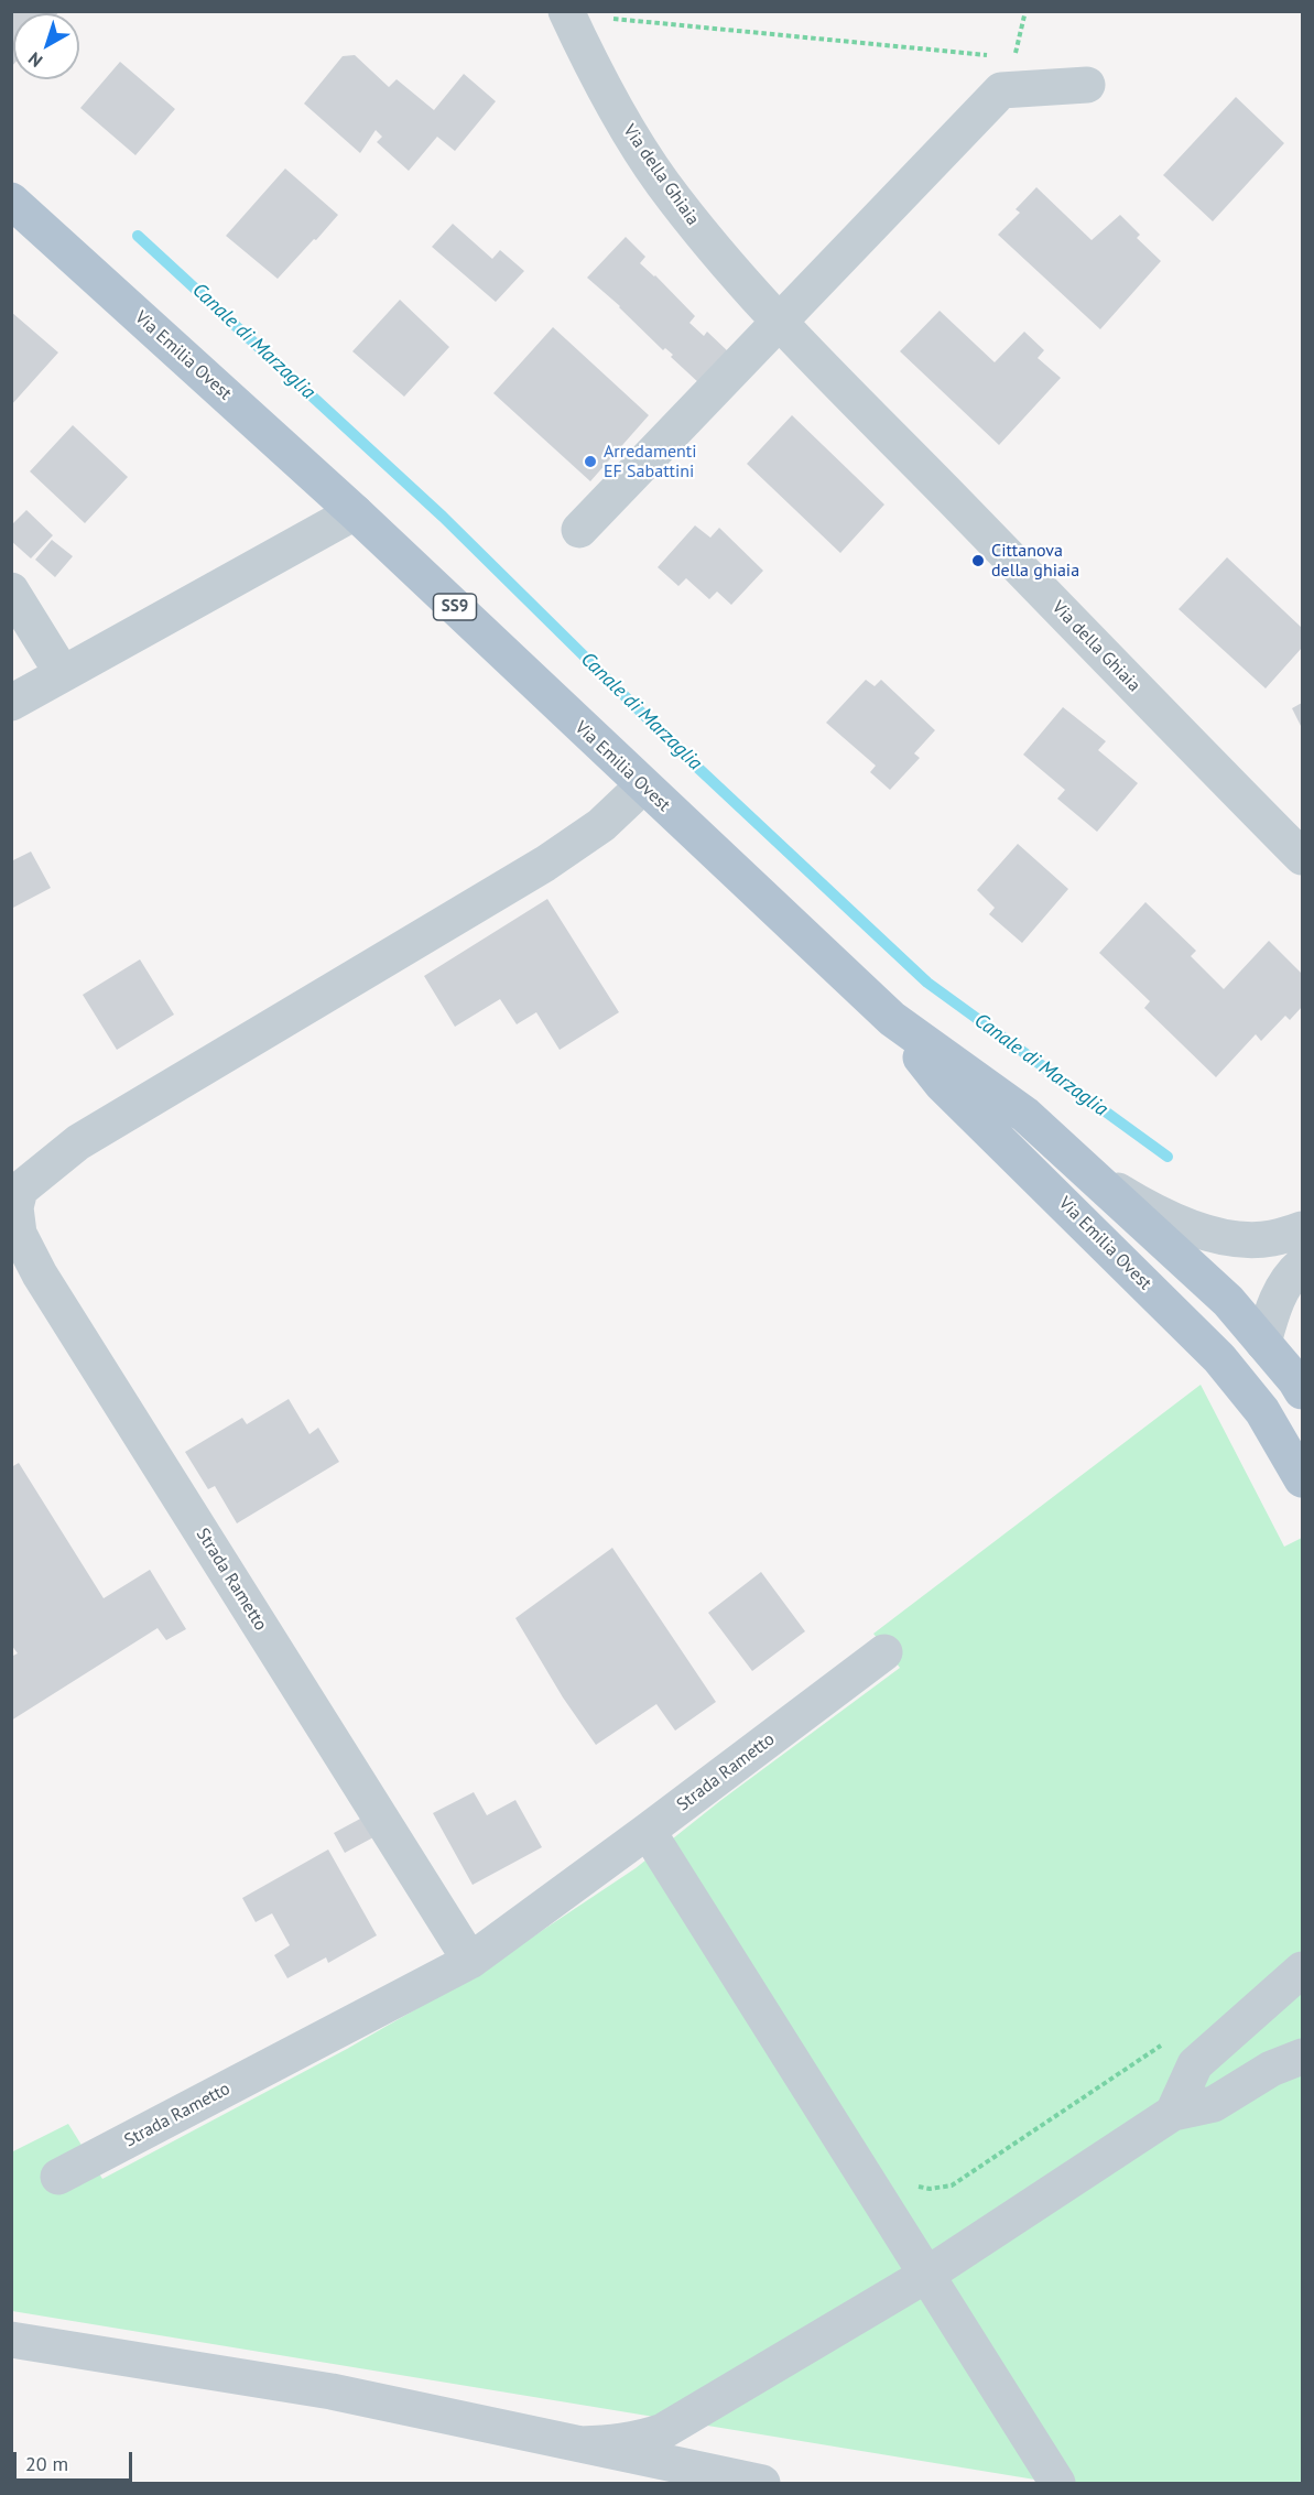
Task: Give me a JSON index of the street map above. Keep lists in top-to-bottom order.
{
  "streets": {
    "main road": ["Via Emilia Ovest", "SS9"],
    "street": ["Via della Ghiaia", "Strada Rametto"]
  },
  "crossings": [
    ["Via Emilia Ovest", "Strada Rametto"]
  ],
  "water": ["Canale di Marzaglia"],
  "places": ["Arredamenti EF Sabattini", "Cittanova della ghiaia"],
  "scale_bar": "20 m",
  "north": "bottom left"
}
